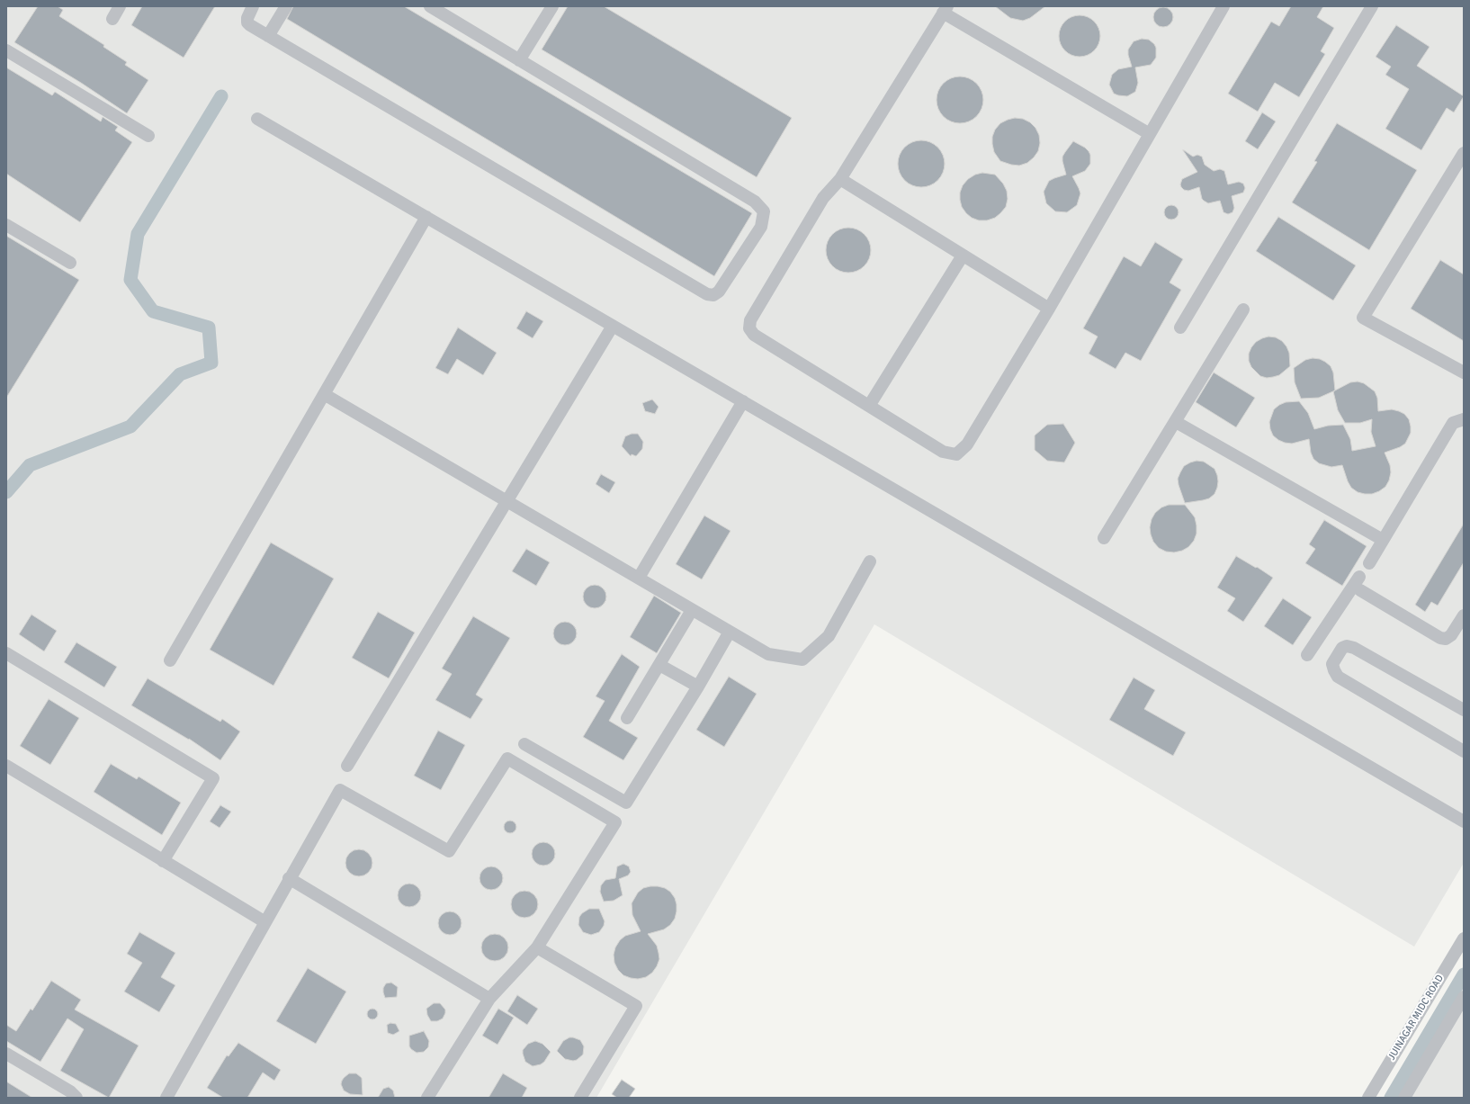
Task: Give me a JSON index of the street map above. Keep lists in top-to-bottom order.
{
  "streets": {
    "street": ["JUINAGAR MIDC ROAD"]
  }
}
